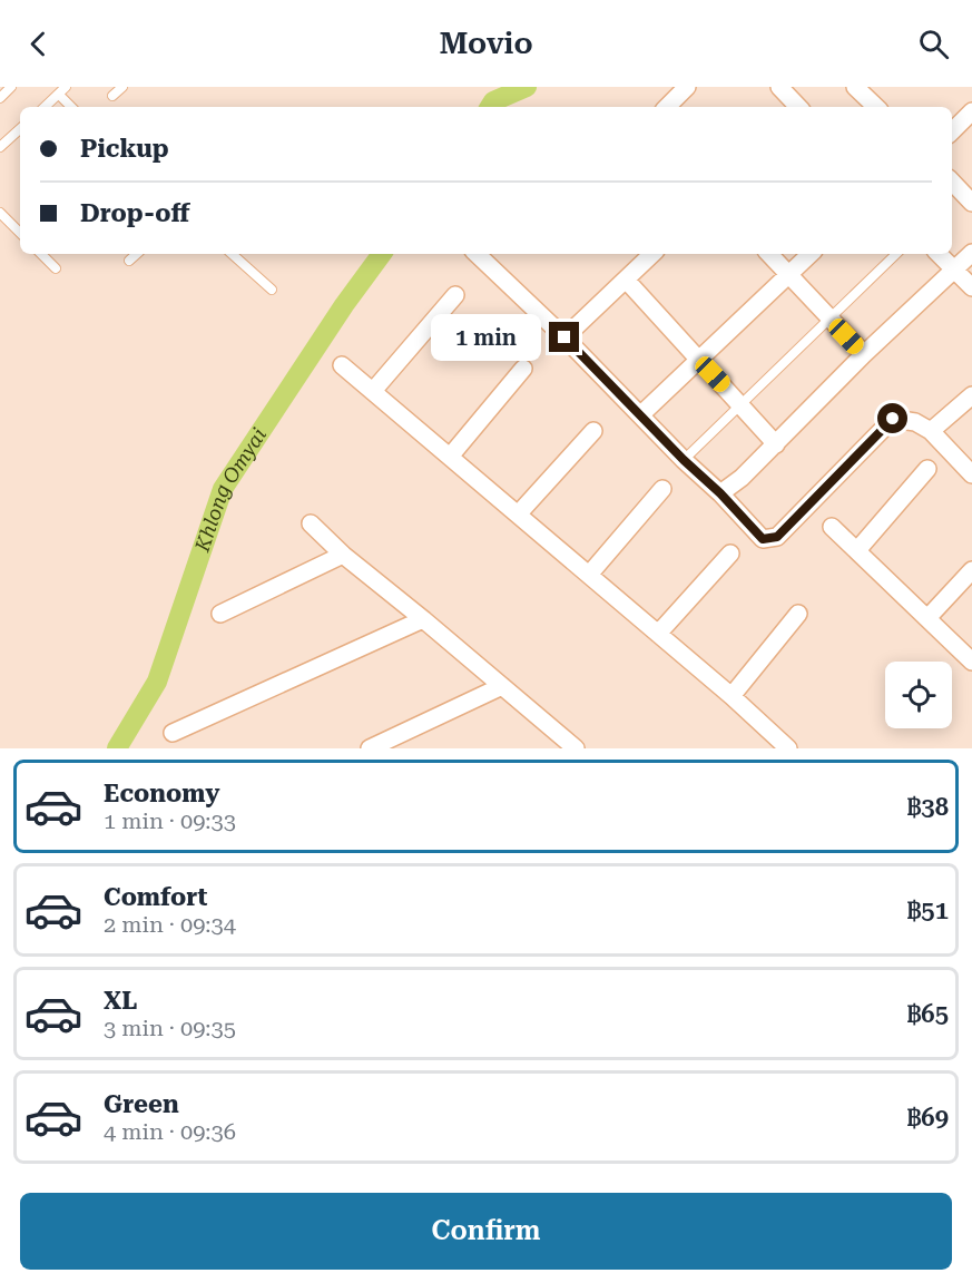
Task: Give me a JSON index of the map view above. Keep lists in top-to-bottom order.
{
  "water": ["Khlong Omyai"],
  "page": {
    "header": "Movio",
    "banner": ["Pickup", "Drop-off"],
    "bubble": "1 min",
    "list": [
      {
        "name": "Economy",
        "note": "1 min · 09:33",
        "value": "฿38"
      },
      {
        "name": "Comfort",
        "note": "2 min · 09:34",
        "value": "฿51"
      },
      {
        "name": "XL",
        "note": "3 min · 09:35",
        "value": "฿65"
      },
      {
        "name": "Green",
        "note": "4 min · 09:36",
        "value": "฿69"
      }
    ],
    "buttons": "Confirm"
  }
}
